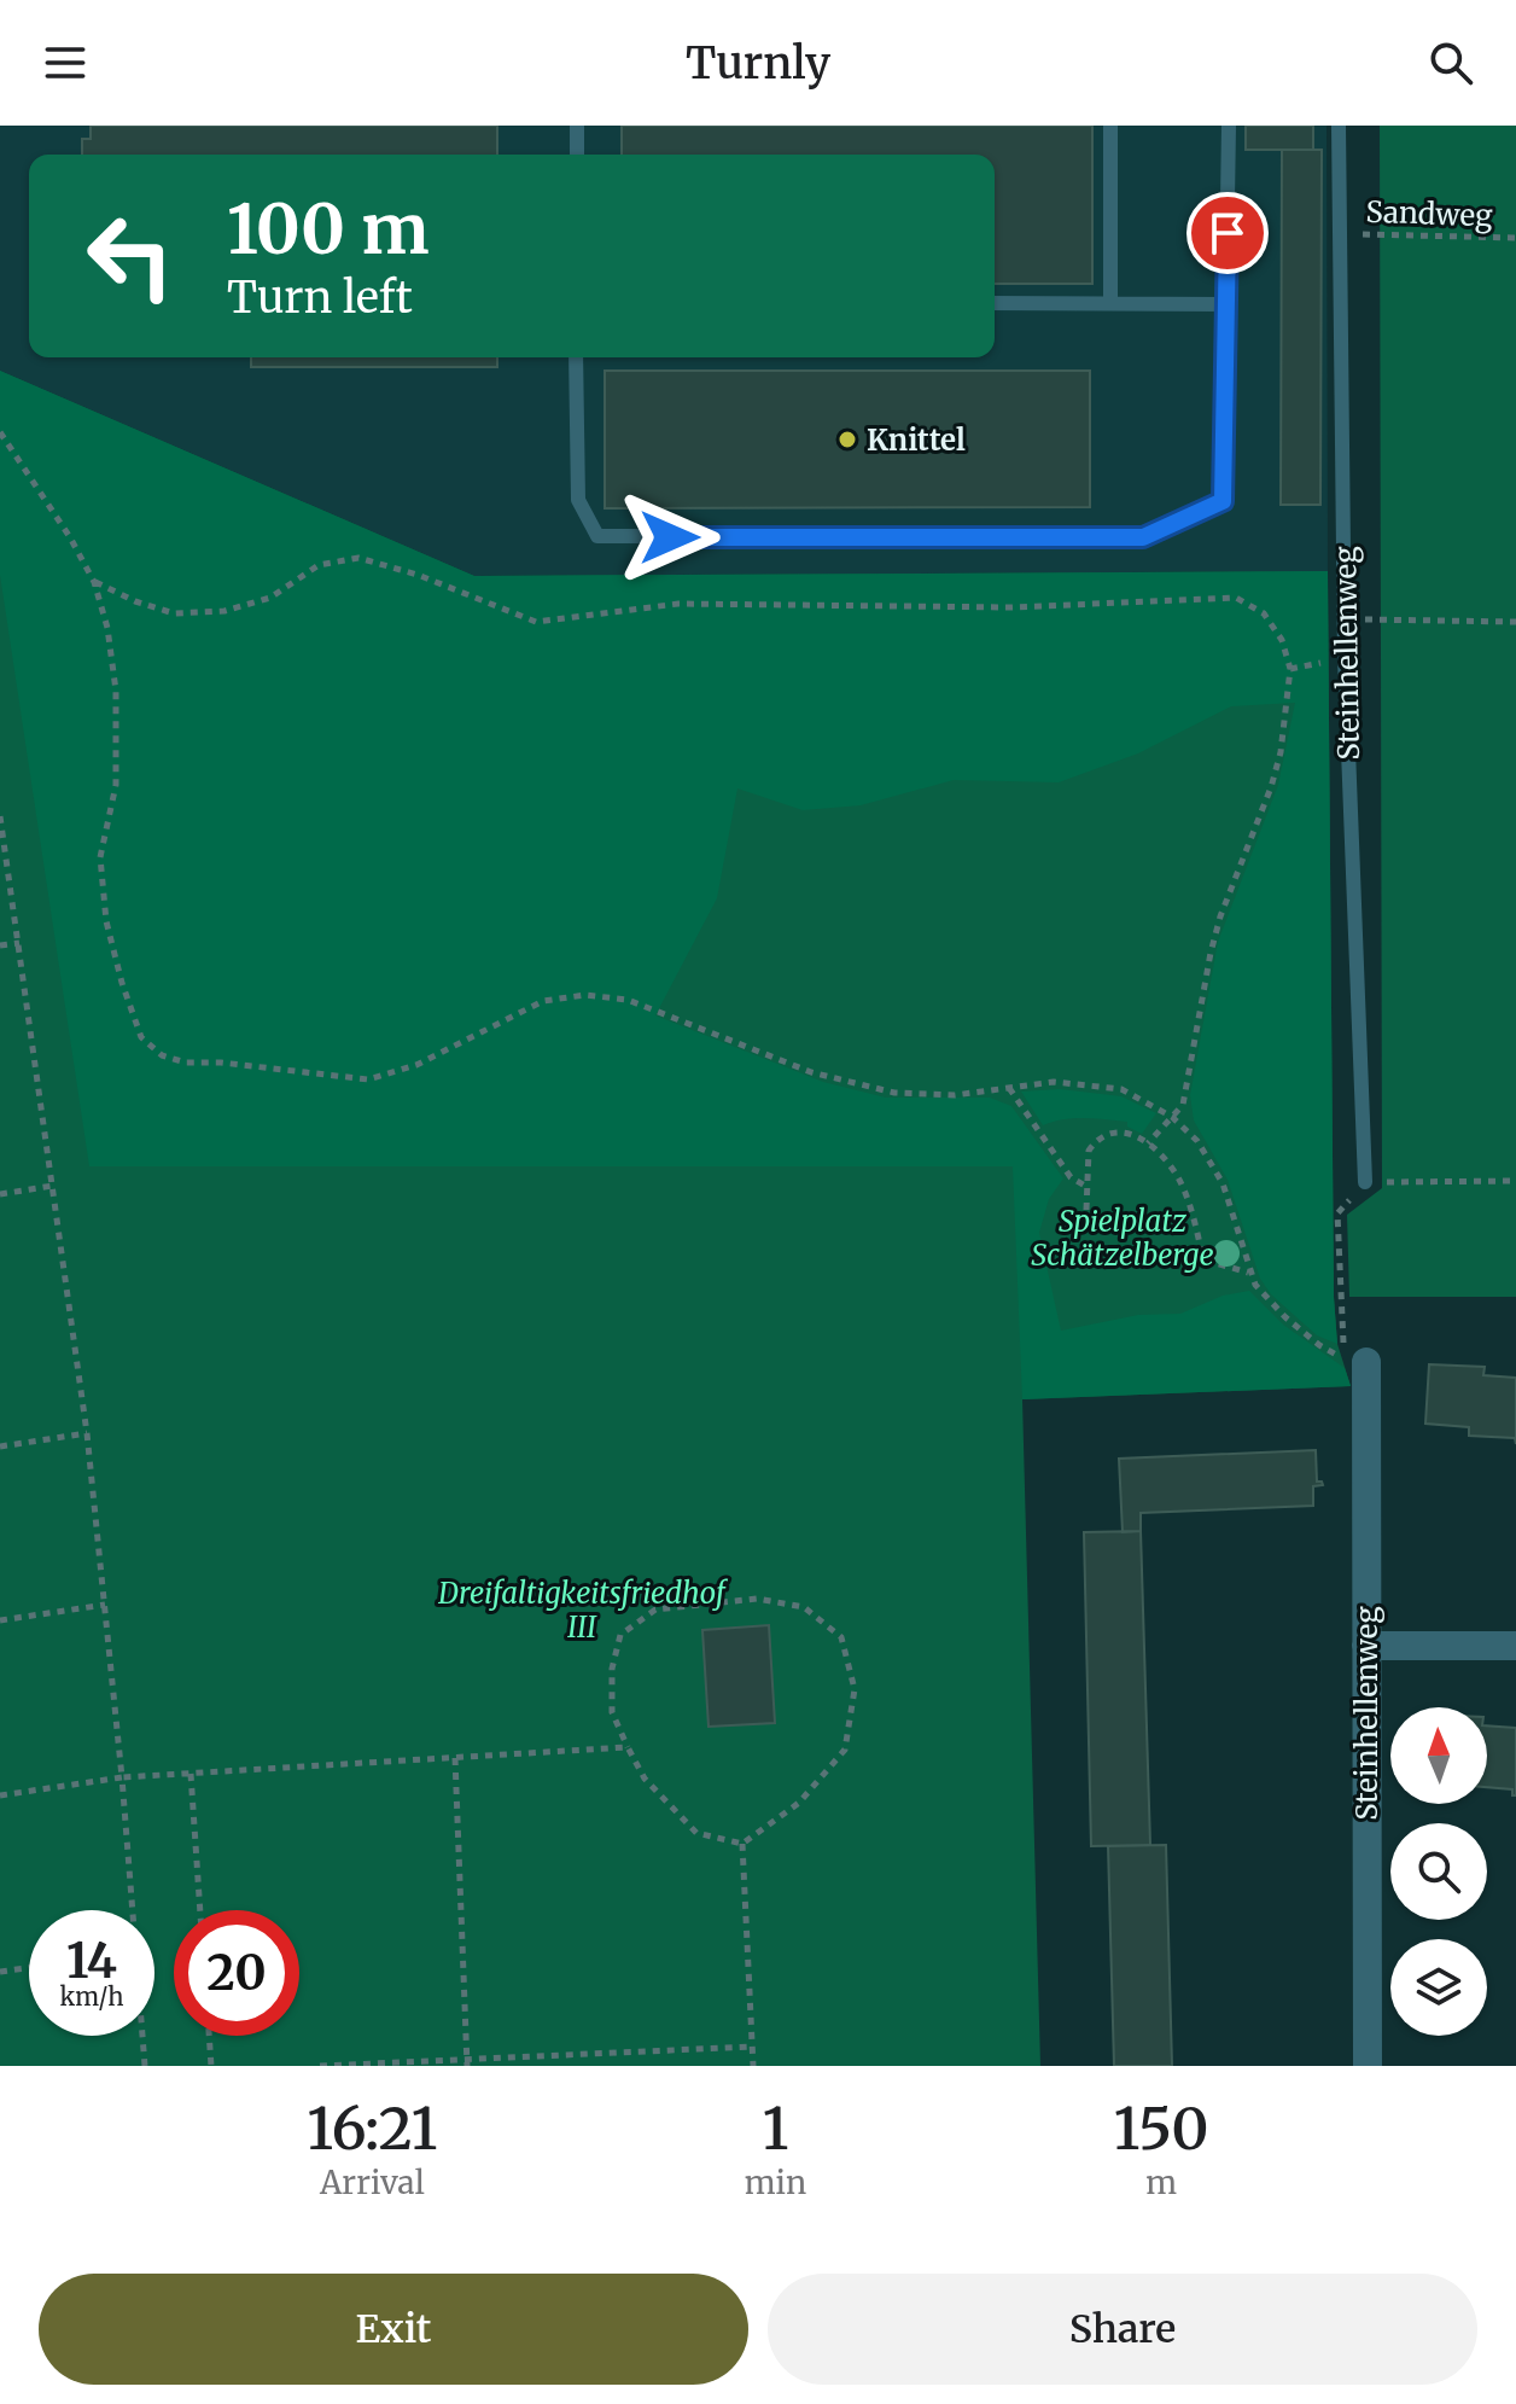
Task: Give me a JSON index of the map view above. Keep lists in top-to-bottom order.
{
  "streets": {
    "street": ["Steinhellenweg"],
    "path": ["Sandweg"]
  },
  "crossings": [
    ["Sandweg", "Steinhellenweg"]
  ],
  "parks": ["Spielplatz Schätzelberge", "Dreifaltigkeitsfriedhof III"],
  "places": ["Knittel"],
  "north": "top",
  "page": {
    "header": "Turnly",
    "turn": ["100 m", "Turn left"],
    "speed": "14 km/h",
    "limit": "20",
    "eta": [
      "16:21",
      "Arrival",
      "1",
      "min",
      "150",
      "m"
    ],
    "buttons": ["Exit", "Share"]
  }
}
